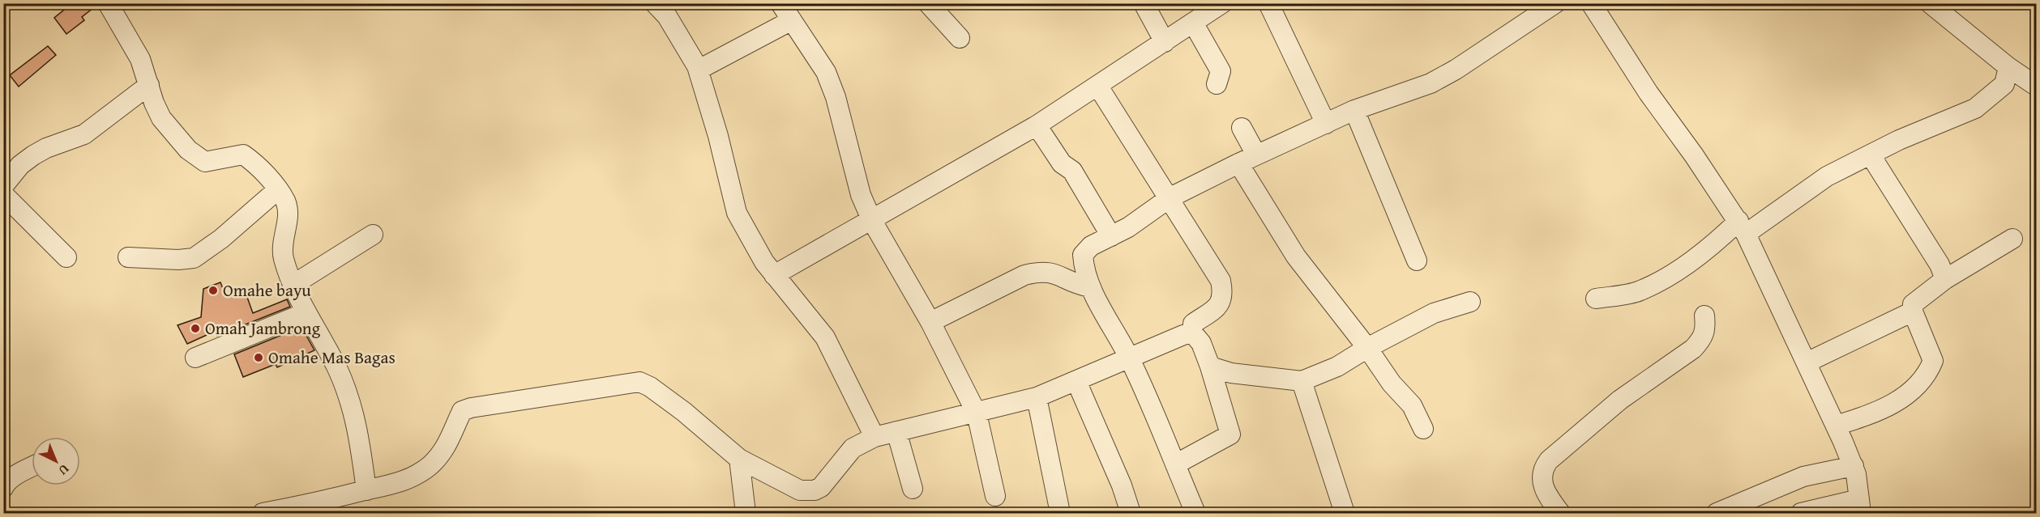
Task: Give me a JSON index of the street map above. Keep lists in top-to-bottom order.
{
  "places": ["Omahe bayu", "Omah Jambrong", "Omahe Mas Bagas"],
  "north": "bottom right"
}
